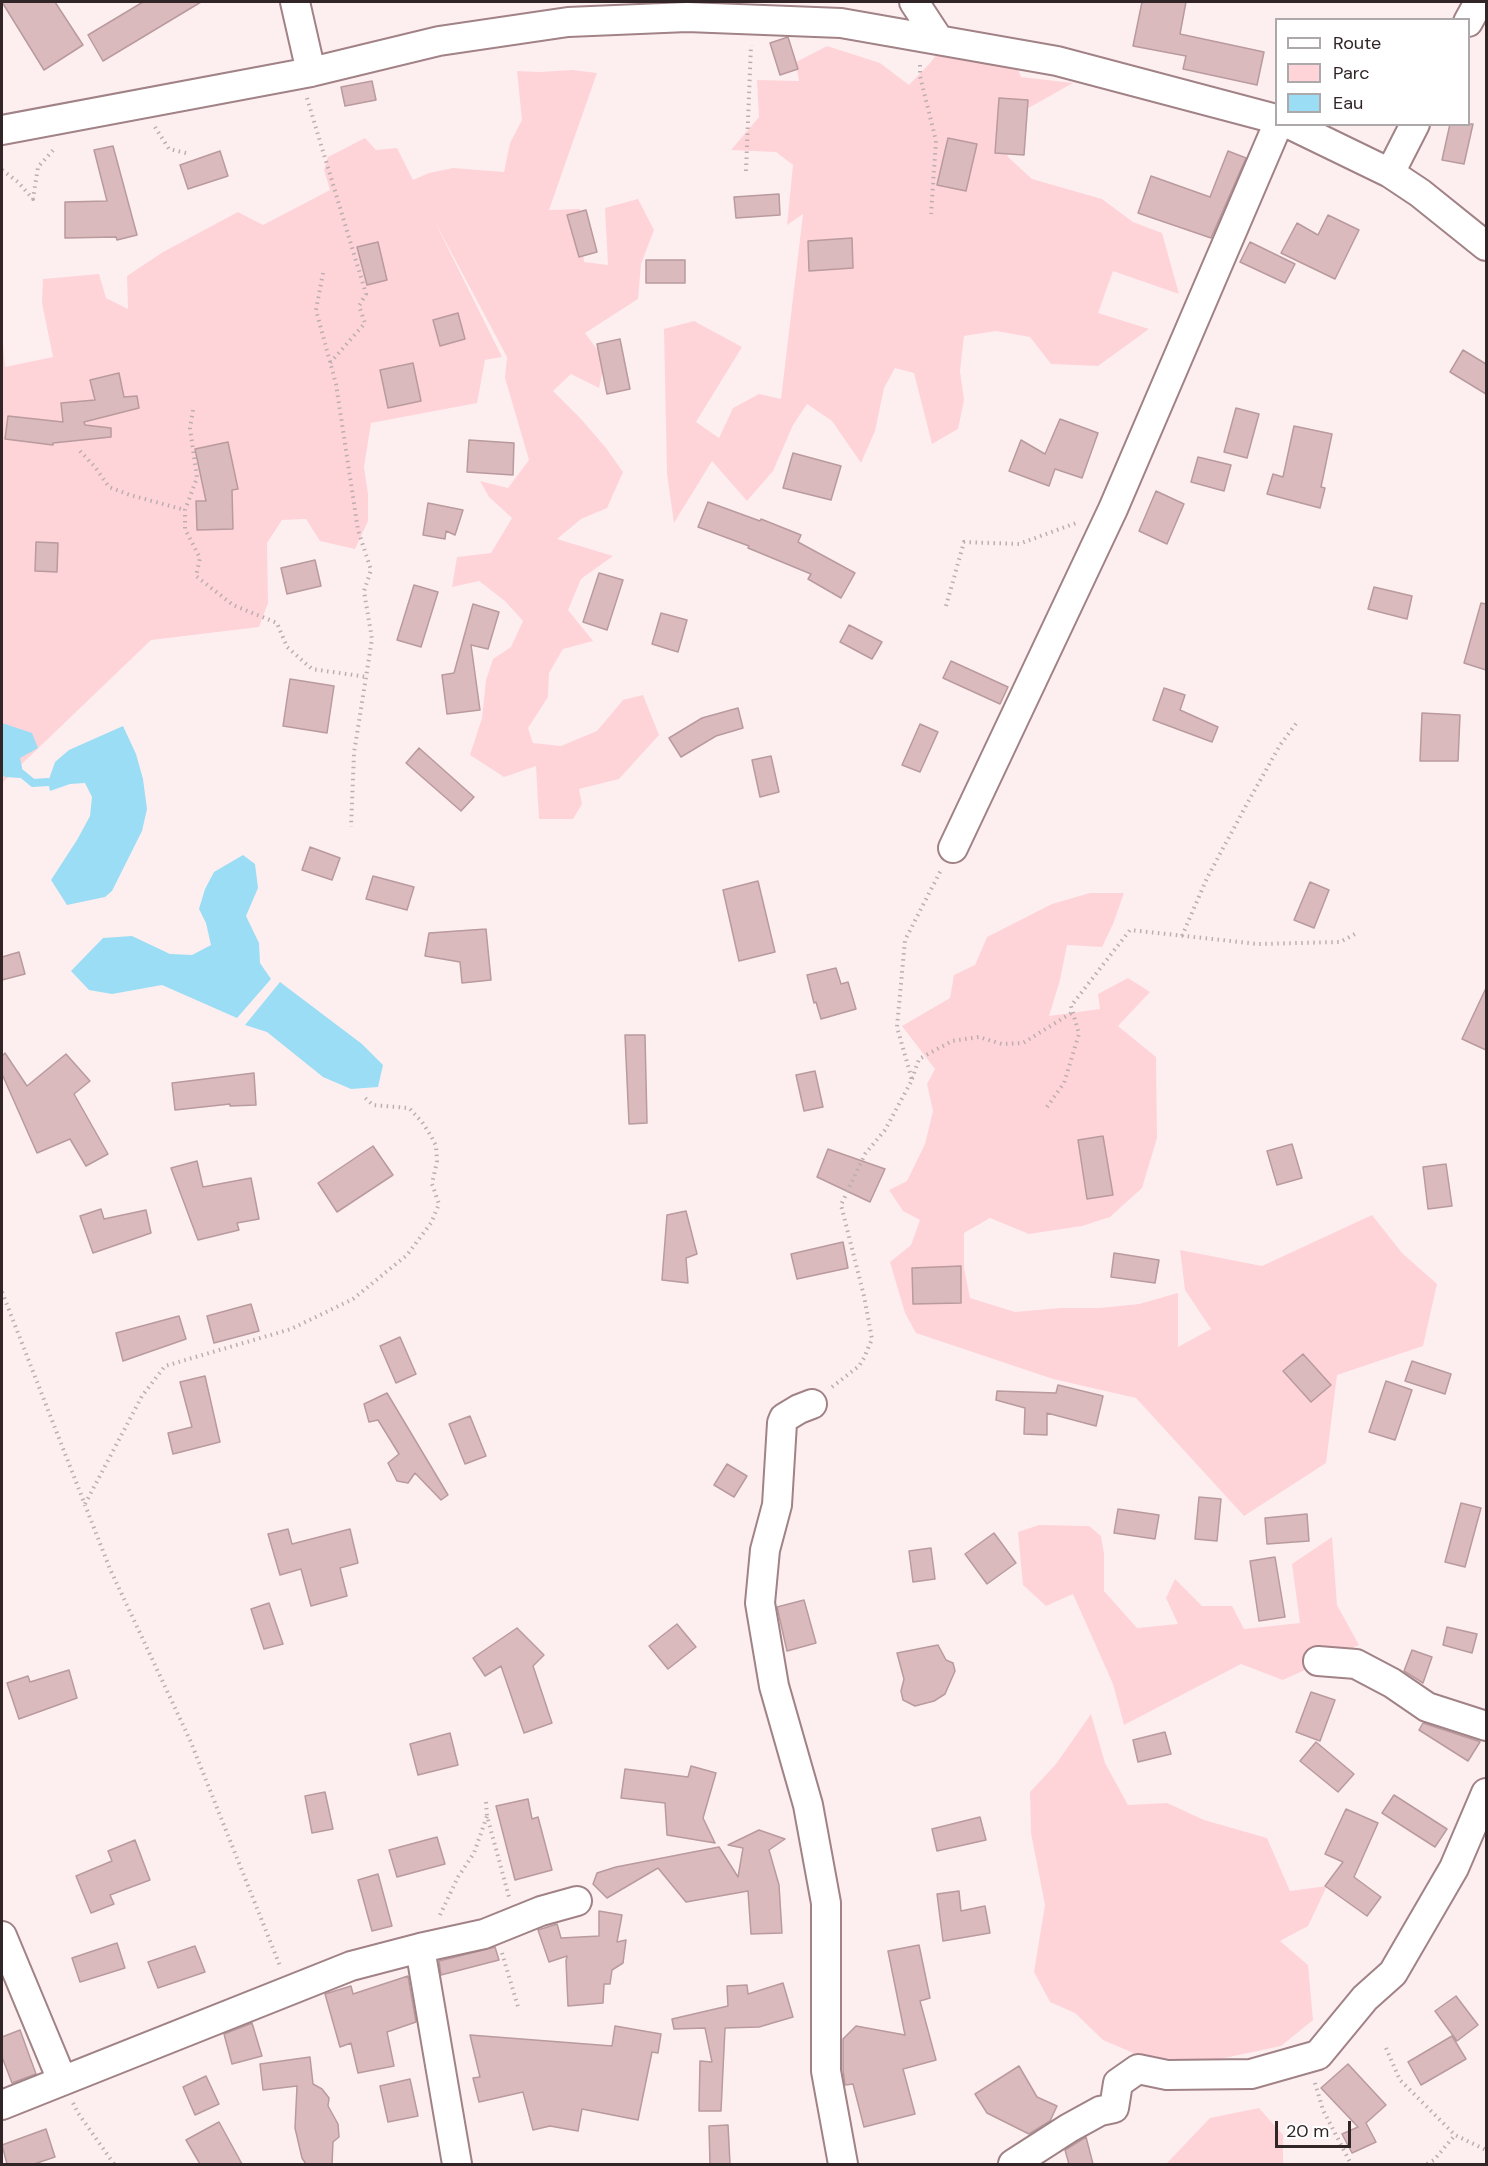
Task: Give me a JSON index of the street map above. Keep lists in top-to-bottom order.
{
  "legend": ["Route", "Parc", "Eau"],
  "scale_bar": "20 m"
}
